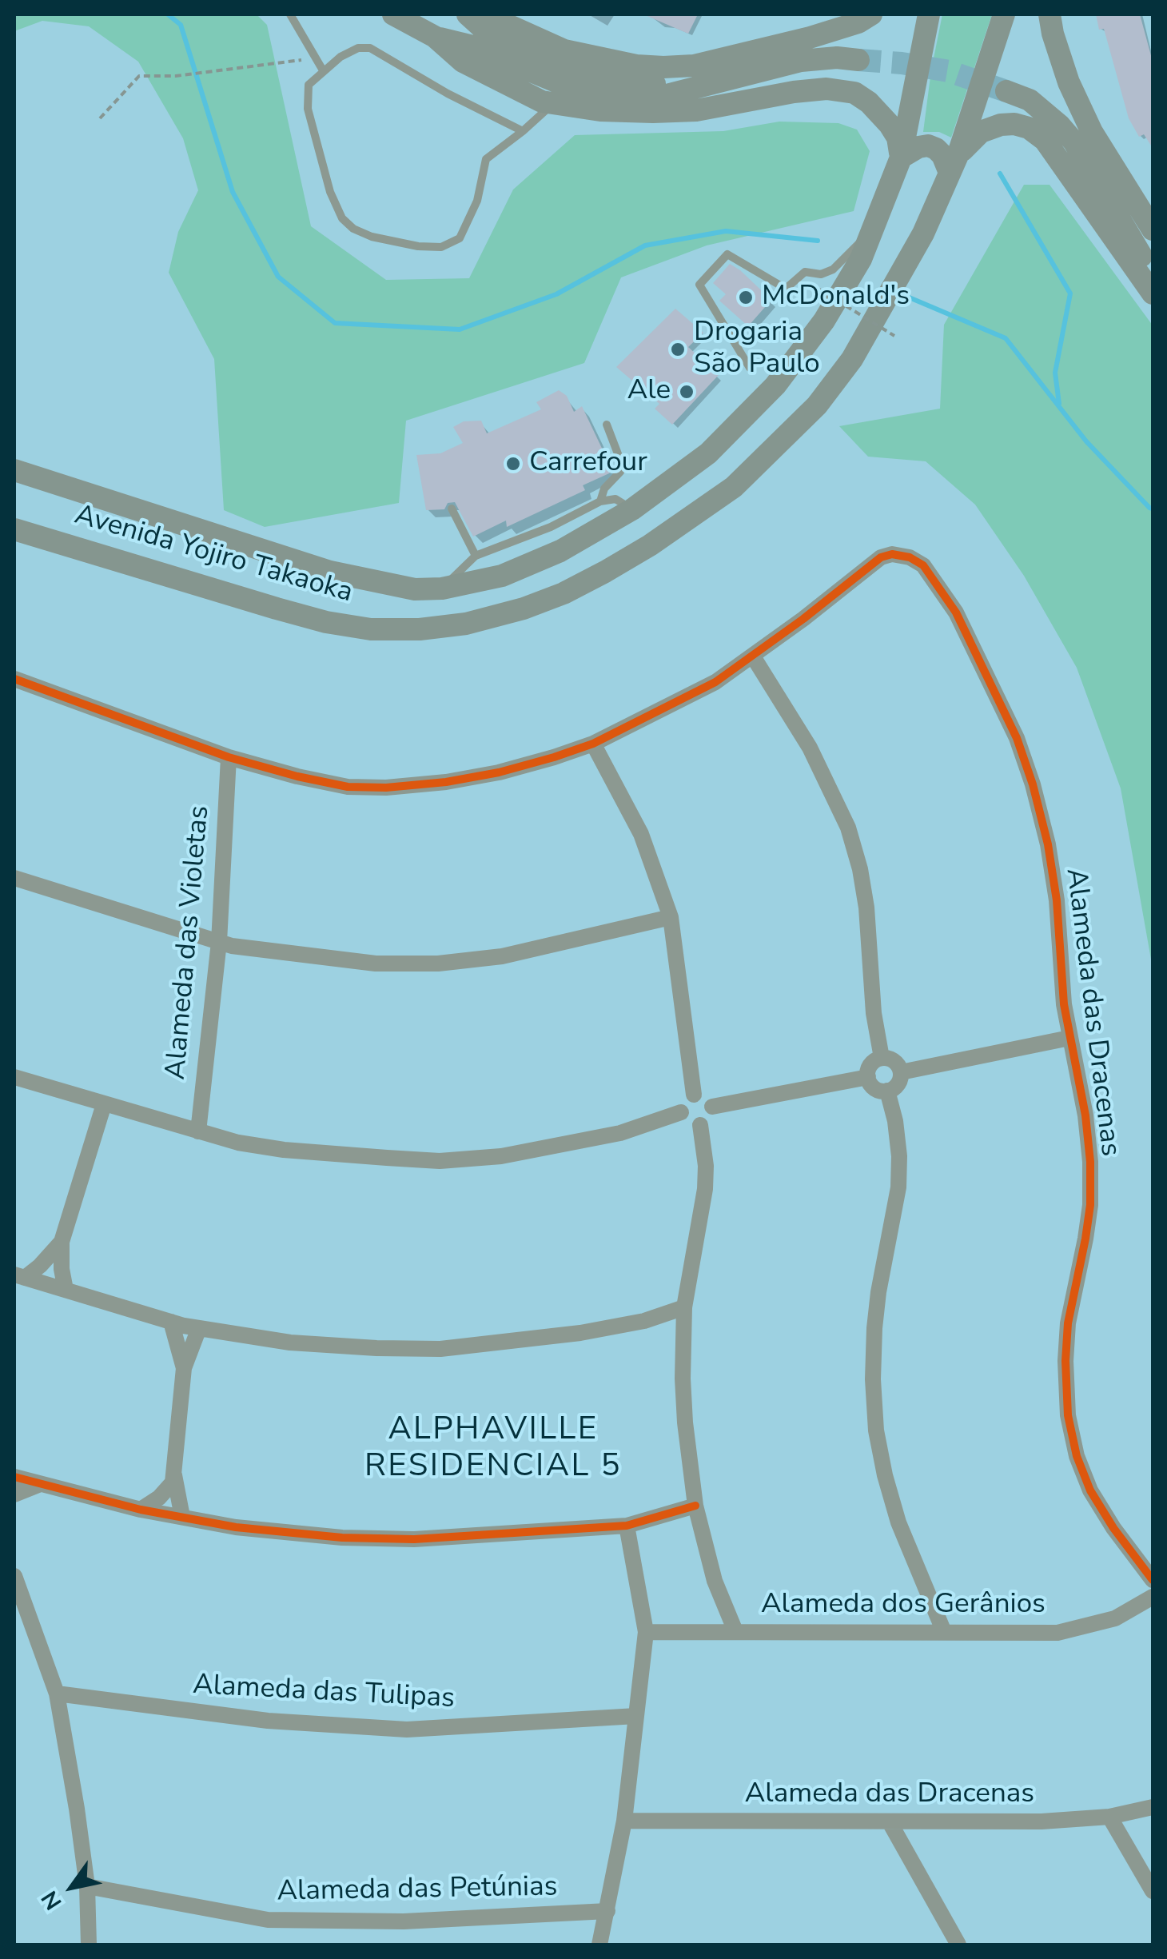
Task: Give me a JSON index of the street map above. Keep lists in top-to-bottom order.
{
  "streets": {
    "main road": ["Avenida Yojiro Takaoka"],
    "street": [
      "Alameda das Violetas",
      "Alameda das Dracenas",
      "Alameda dos Gerânios",
      "Alameda das Tulipas",
      "Alameda das Petúnias"
    ]
  },
  "districts": ["ALPHAVILLE RESIDENCIAL 5"],
  "places": [
    "McDonald's",
    "Drogaria São Paulo",
    "Ale",
    "Carrefour"
  ],
  "north": "bottom left"
}
